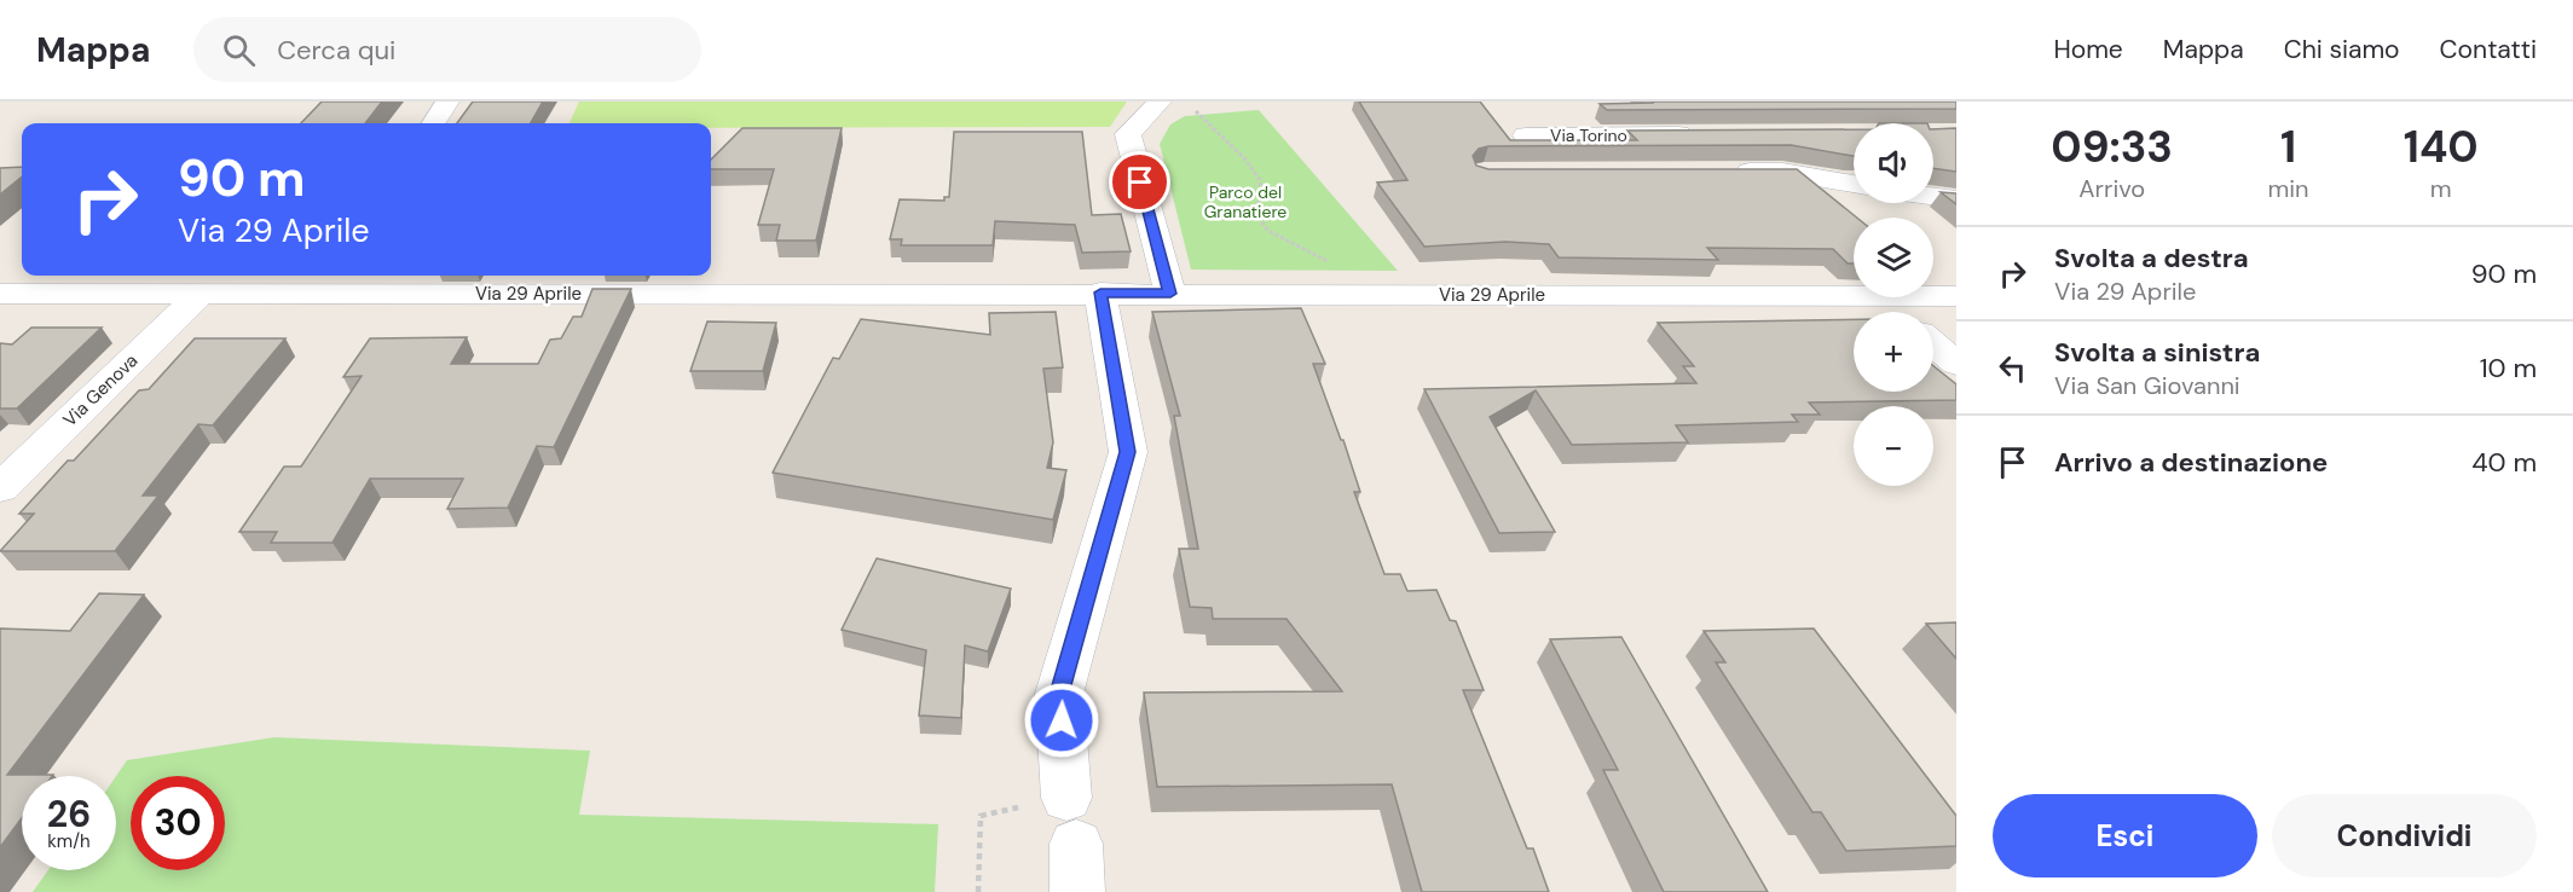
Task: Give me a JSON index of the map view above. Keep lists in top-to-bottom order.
{
  "streets": {
    "street": ["Via Torino", "Via 29 Aprile", "Via Genova"]
  },
  "crossings": [
    ["Via 29 Aprile", "Via Genova"]
  ],
  "parks": ["Parco del Granatiere"],
  "page": {
    "header": "Mappa",
    "search": "Cerca qui",
    "nav": [
      "Home",
      "Mappa",
      "Chi siamo",
      "Contatti"
    ],
    "eta": [
      "09:33",
      "Arrivo",
      "1",
      "min",
      "140",
      "m"
    ],
    "map_buttons": ["+", "−"],
    "turn": ["90 m", "Via 29 Aprile"],
    "list": [
      {
        "name": "Svolta a destra",
        "note": "Via 29 Aprile",
        "value": "90 m"
      },
      {
        "name": "Svolta a sinistra",
        "note": "Via San Giovanni",
        "value": "10 m"
      },
      {
        "name": "Arrivo a destinazione",
        "value": "40 m"
      }
    ],
    "speed": "26 km/h",
    "limit": "30",
    "buttons": ["Esci", "Condividi"]
  }
}
